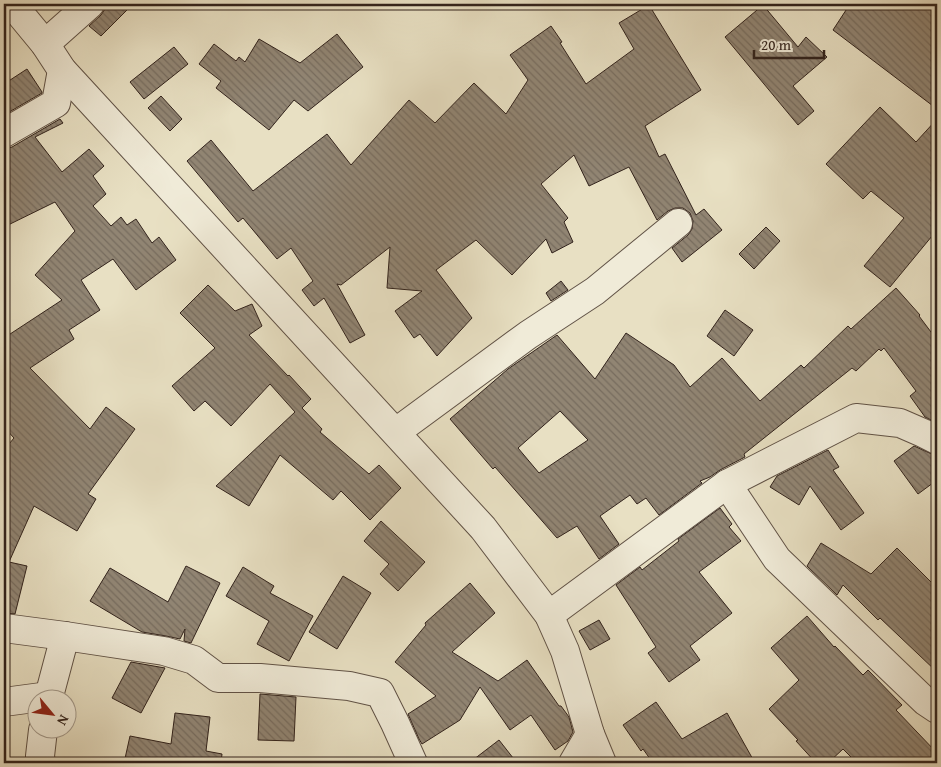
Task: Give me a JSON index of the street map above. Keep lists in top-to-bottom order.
{
  "scale_bar": "20 m",
  "north": "bottom right"
}
